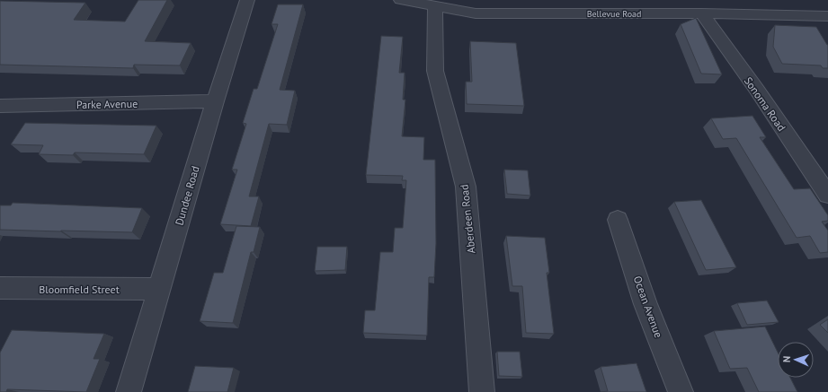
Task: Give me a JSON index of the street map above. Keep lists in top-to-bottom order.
{
  "streets": {
    "street": [
      "Bellevue Road",
      "Parke Avenue",
      "Sonoma Road",
      "Dundee Road",
      "Aberdeen Road",
      "Bloomfield Street",
      "Ocean Avenue"
    ]
  },
  "crossings": [
    ["Bellevue Road", "Sonoma Road"],
    ["Bellevue Road", "Aberdeen Road"],
    ["Parke Avenue", "Dundee Road"],
    ["Dundee Road", "Bloomfield Street"]
  ],
  "north": "left"
}
